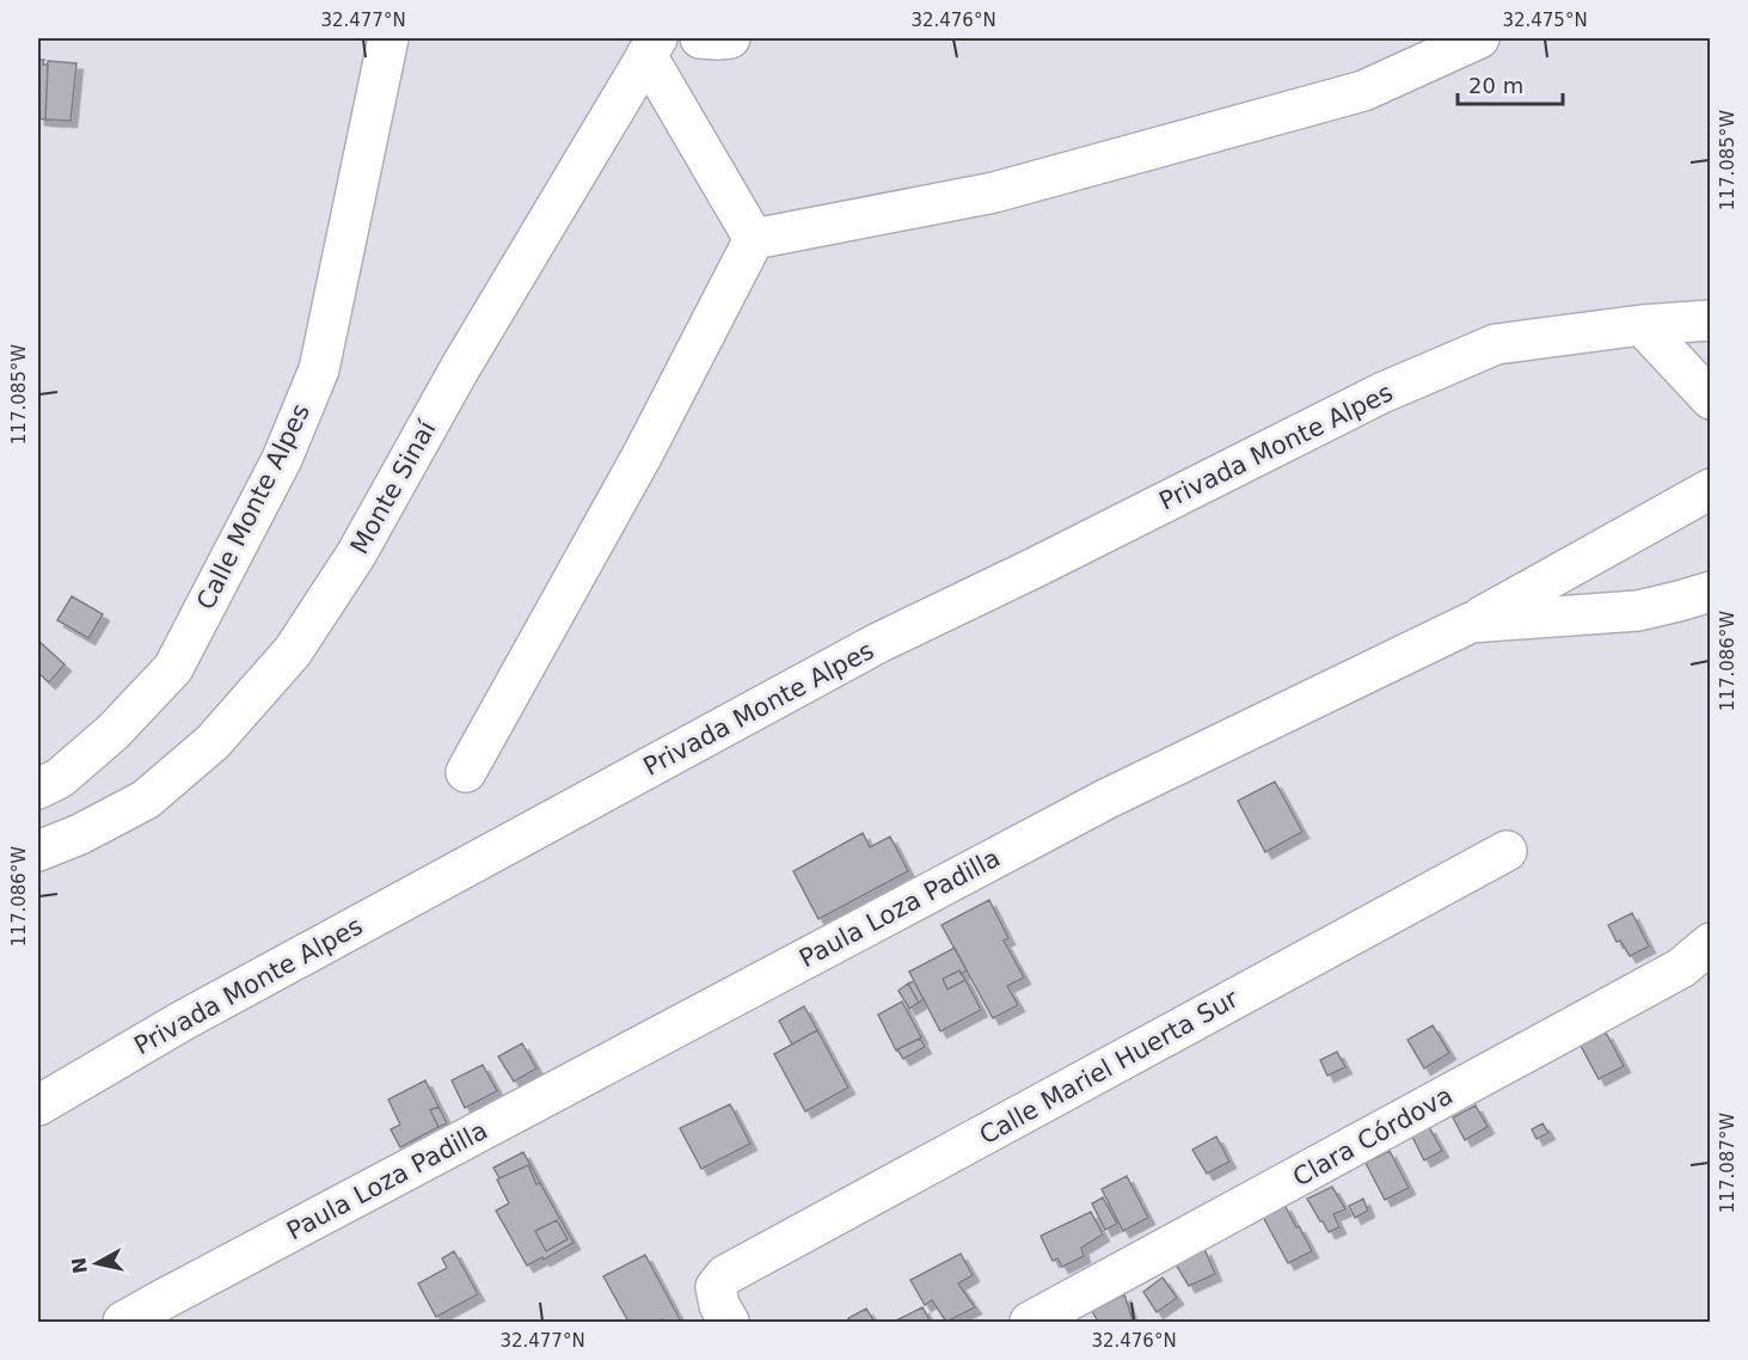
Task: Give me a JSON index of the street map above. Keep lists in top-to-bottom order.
{
  "streets": {
    "street": [
      "Privada Monte Alpes",
      "Monte Sinaí",
      "Calle Monte Alpes",
      "Paula Loza Padilla",
      "Calle Mariel Huerta Sur",
      "Clara Córdova"
    ]
  },
  "scale_bar": "20 m",
  "north": "left",
  "coordinates": [
    "32.477°N",
    "32.476°N",
    "32.475°N",
    "117.085°W",
    "117.086°W",
    "117.087°W"
  ]
}
